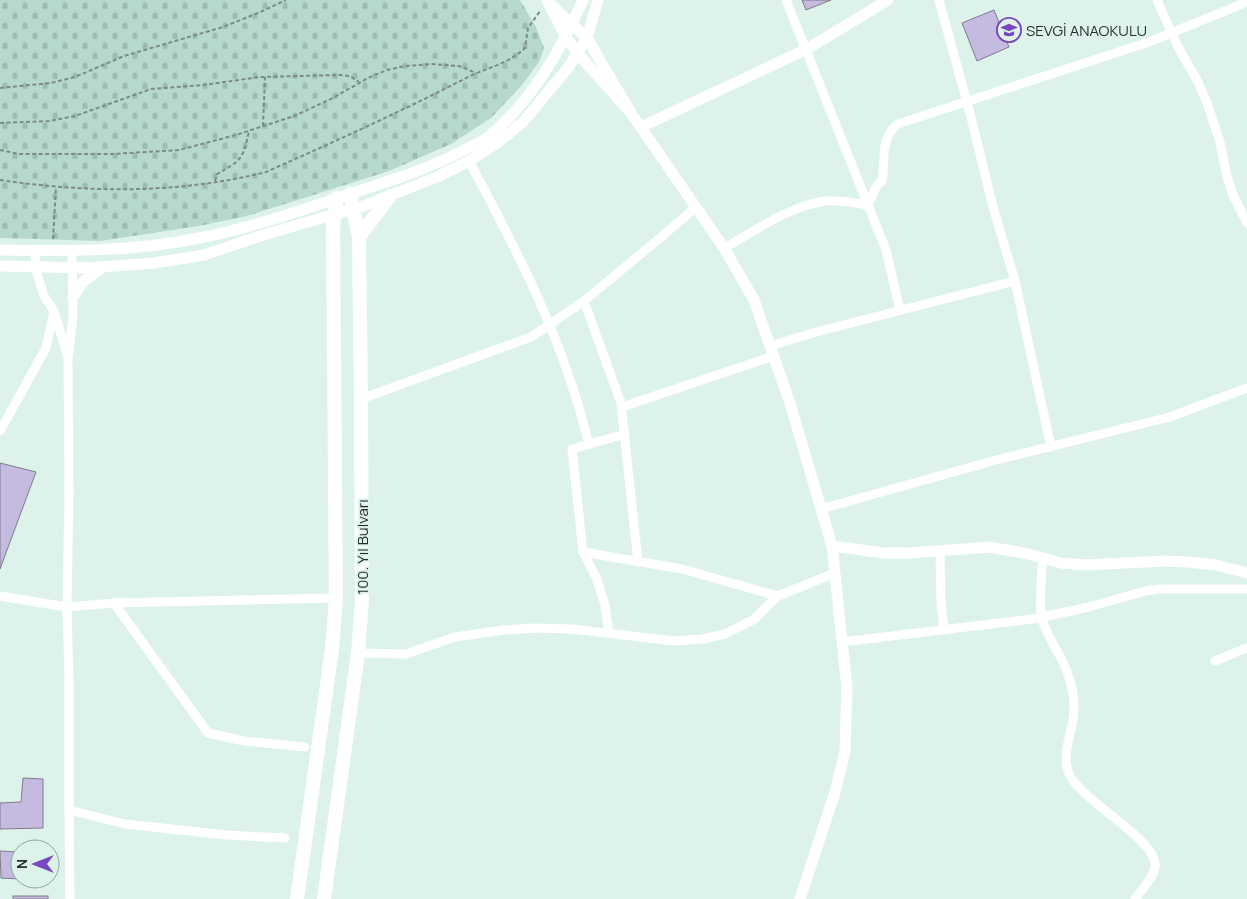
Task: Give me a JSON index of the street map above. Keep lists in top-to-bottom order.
{
  "streets": {
    "main road": ["100. Yıl Bulvarı"]
  },
  "places": {
    "school or university": ["SEVGİ ANAOKULU"]
  },
  "north": "left"
}
